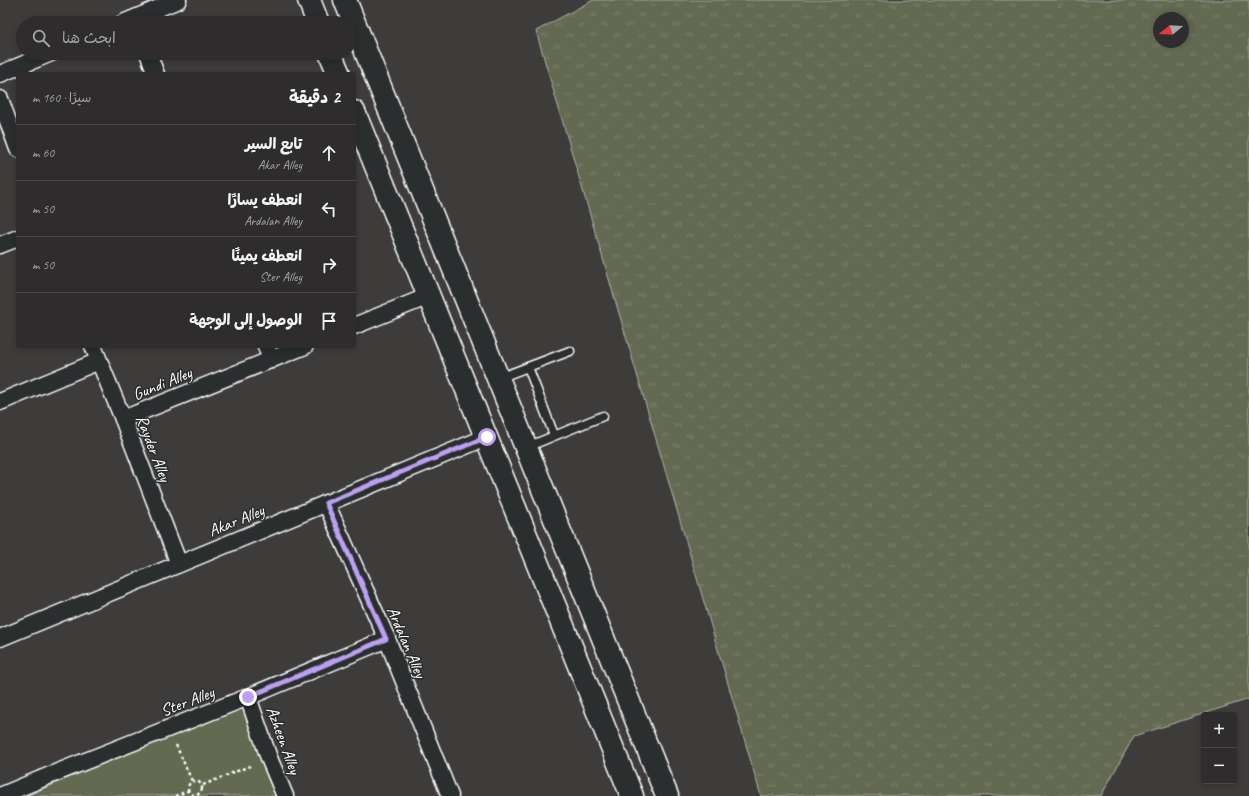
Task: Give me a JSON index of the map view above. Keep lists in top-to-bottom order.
{
  "streets": {
    "street": [
      "Gundi Alley",
      "Rayder Alley",
      "Akar Alley",
      "Ardalan Alley",
      "Ster Alley",
      "Azheen Alley"
    ]
  },
  "crossings": [
    ["Gundi Alley", "Rayder Alley"],
    ["Rayder Alley", "Akar Alley"],
    ["Akar Alley", "Ardalan Alley"],
    ["Ardalan Alley", "Ster Alley"],
    ["Ster Alley", "Azheen Alley"]
  ],
  "north": "left",
  "page": {
    "search": "ابحث هنا",
    "heading": ["2 دقيقة", "سيرًا · 160 m"],
    "list": [
      ["تابع السير", "Akar Alley", "60 m"],
      ["انعطف يسارًا", "Ardalan Alley", "50 m"],
      ["انعطف يمينًا", "Ster Alley", "50 m"],
      "الوصول إلى الوجهة"
    ],
    "map_buttons": ["+", "−"]
  }
}
